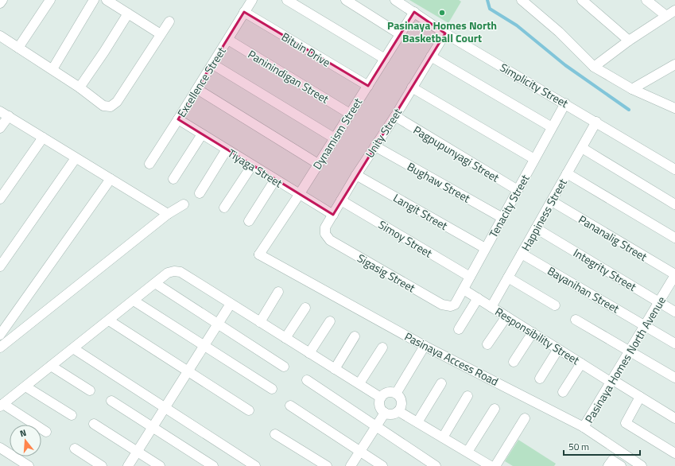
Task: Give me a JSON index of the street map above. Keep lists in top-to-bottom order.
{
  "streets": {
    "street": [
      "Bituin Drive",
      "Paninindigan Street",
      "Excellence Street",
      "Simplicity Street",
      "Unity Street",
      "Dynamism Street",
      "Pagpupunyagi Street",
      "Tiyaga Street",
      "Bughaw Street",
      "Tenacity Street",
      "Langit Street",
      "Happiness Street",
      "Pananalig Street",
      "Simoy Street",
      "Integrity Street",
      "Sigasig Street",
      "Bayanihan Street",
      "Responsibility Street",
      "Pasinaya Access Road",
      "Pasinaya Homes North Avenue"
    ]
  },
  "crossings": [
    ["Bituin Drive", "Excellence Street"],
    ["Bituin Drive", "Dynamism Street"],
    ["Paninindigan Street", "Excellence Street"],
    ["Paninindigan Street", "Dynamism Street"],
    ["Excellence Street", "Tiyaga Street"],
    ["Simplicity Street", "Unity Street"],
    ["Simplicity Street", "Dynamism Street"],
    ["Simplicity Street", "Tenacity Street"],
    ["Simplicity Street", "Happiness Street"],
    ["Unity Street", "Pagpupunyagi Street"],
    ["Unity Street", "Tiyaga Street"],
    ["Unity Street", "Bughaw Street"],
    ["Unity Street", "Langit Street"],
    ["Unity Street", "Simoy Street"],
    ["Unity Street", "Sigasig Street"],
    ["Dynamism Street", "Tiyaga Street"],
    ["Dynamism Street", "Pasinaya Access Road"],
    ["Pagpupunyagi Street", "Tenacity Street"],
    ["Bughaw Street", "Tenacity Street"],
    ["Tenacity Street", "Langit Street"],
    ["Tenacity Street", "Simoy Street"],
    ["Tenacity Street", "Sigasig Street"],
    ["Tenacity Street", "Responsibility Street"],
    ["Happiness Street", "Pananalig Street"],
    ["Happiness Street", "Integrity Street"],
    ["Happiness Street", "Bayanihan Street"],
    ["Happiness Street", "Responsibility Street"],
    ["Pananalig Street", "Pasinaya Homes North Avenue"],
    ["Integrity Street", "Pasinaya Homes North Avenue"],
    ["Bayanihan Street", "Pasinaya Homes North Avenue"],
    ["Responsibility Street", "Pasinaya Homes North Avenue"],
    ["Pasinaya Access Road", "Pasinaya Homes North Avenue"]
  ],
  "places": ["Pasinaya Homes North Basketball Court"],
  "scale_bar": "50 m",
  "north": "top"
}
